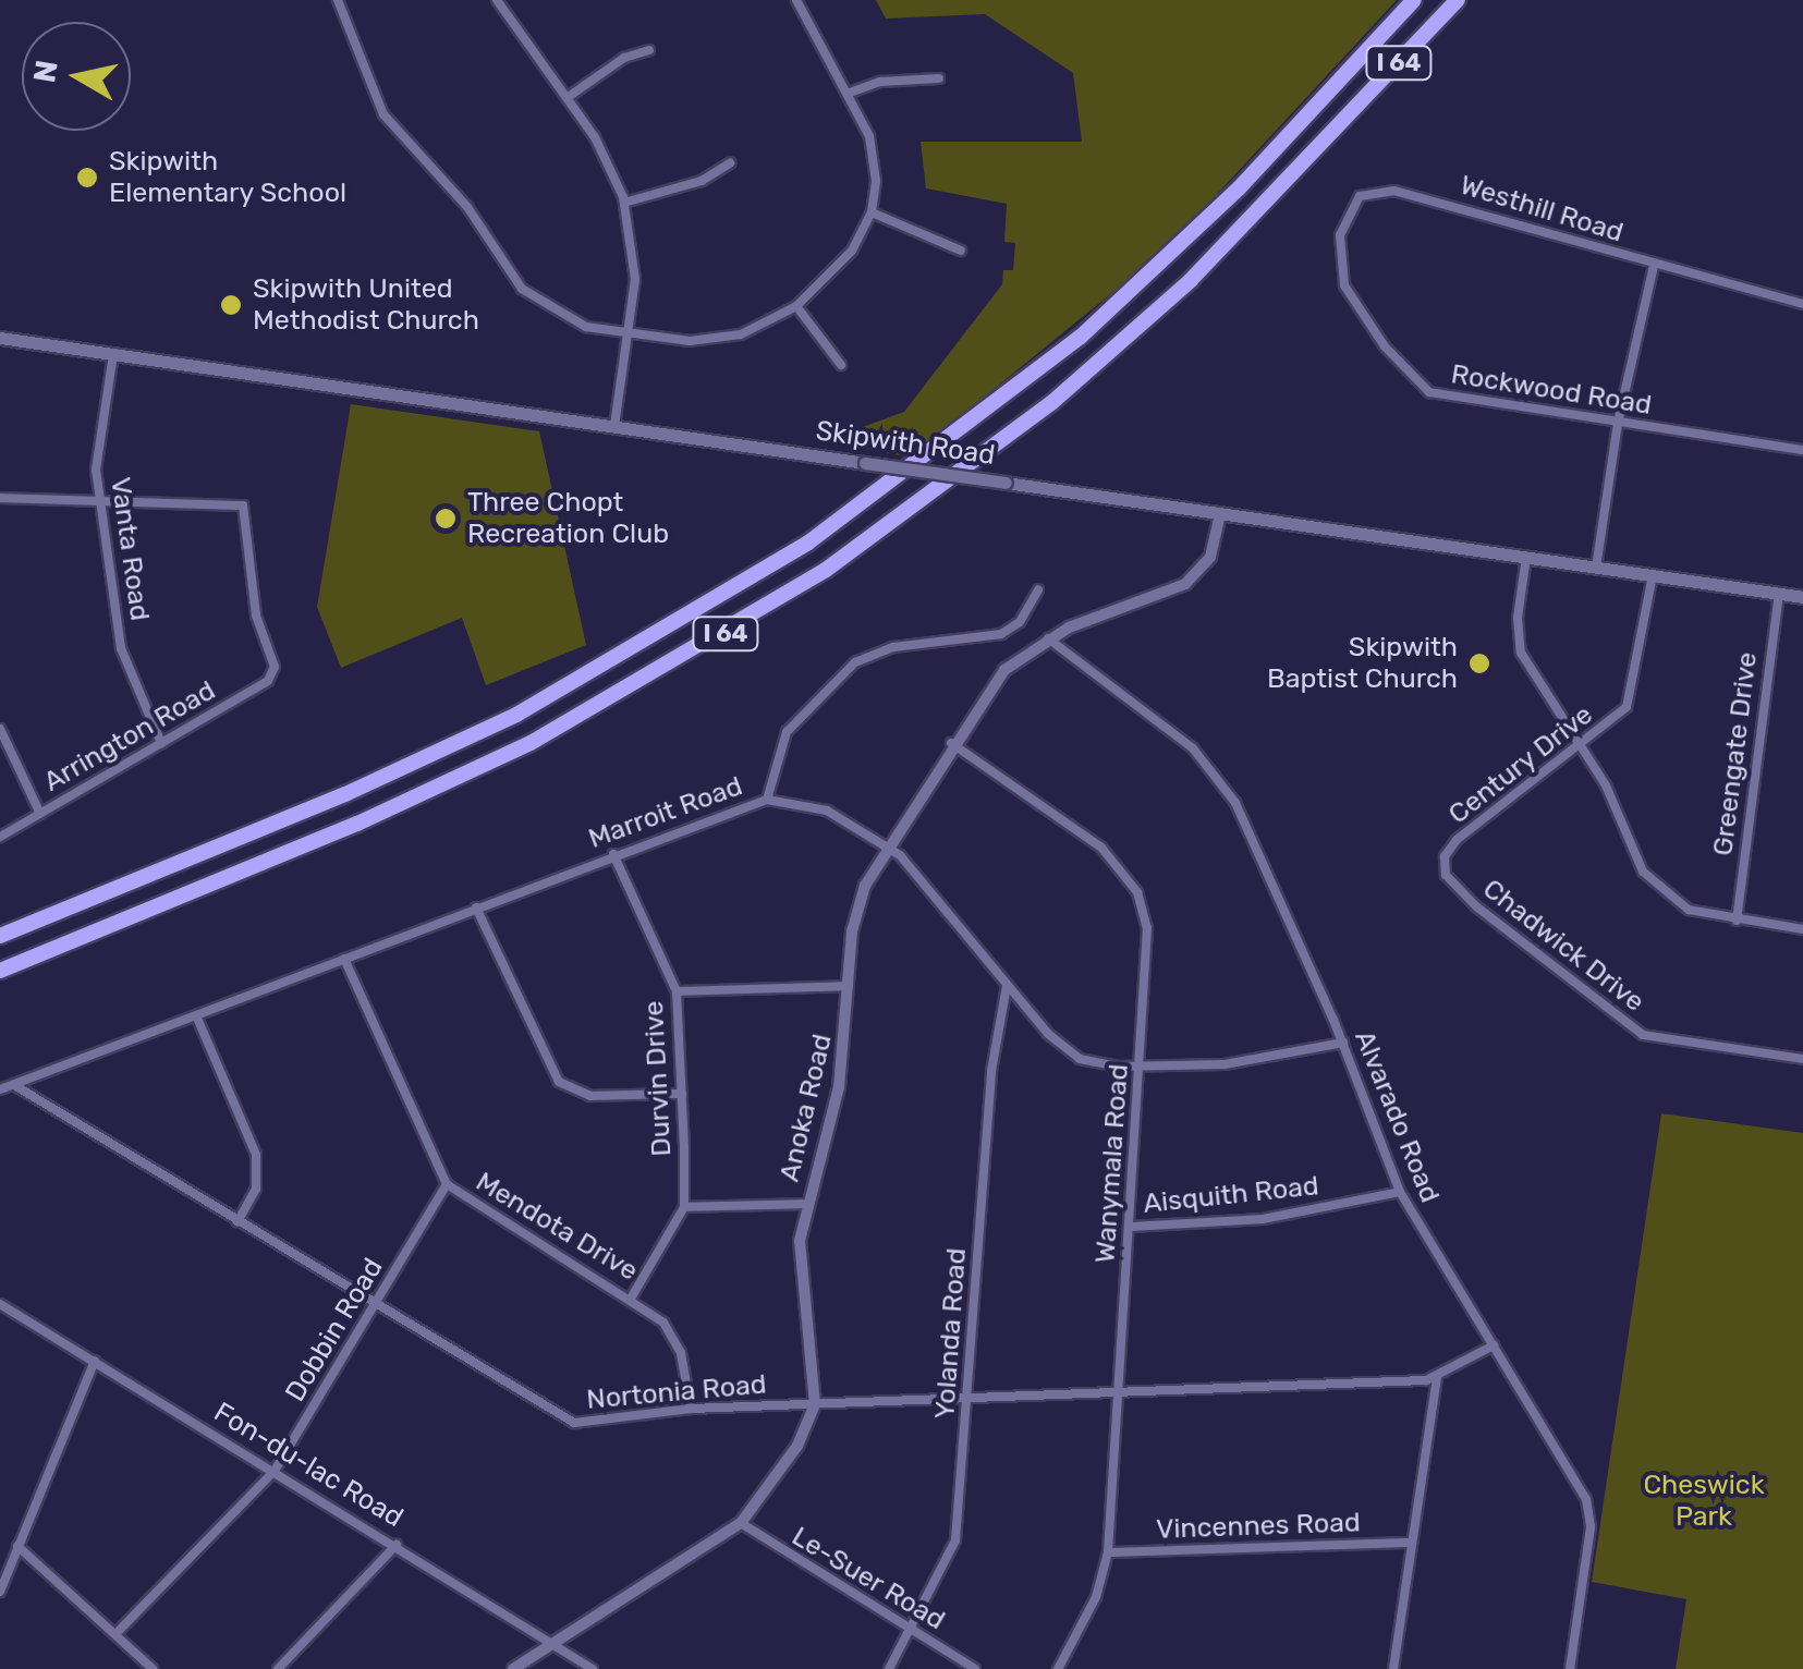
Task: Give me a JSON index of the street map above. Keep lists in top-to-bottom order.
{
  "streets": {
    "highway": ["I 64"],
    "main road": ["Skipwith Road"],
    "street": [
      "Westhill Road",
      "Rockwood Road",
      "Vanta Road",
      "Arrington Road",
      "Greengate Drive",
      "Century Drive",
      "Marroit Road",
      "Chadwick Drive",
      "Durvin Drive",
      "Anoka Road",
      "Alvarado Road",
      "Wanymala Road",
      "Aisquith Road",
      "Mendota Drive",
      "Dobbin Road",
      "Yolanda Road",
      "Nortonia Road",
      "Fon-du-lac Road",
      "Vincennes Road",
      "Le-Suer Road"
    ]
  },
  "crossings": [
    ["Westhill Road", "Rockwood Road"],
    ["Skipwith Road", "Vanta Road"],
    ["Skipwith Road", "Greengate Drive"],
    ["Skipwith Road", "Century Drive"],
    ["Skipwith Road", "Anoka Road"],
    ["Vanta Road", "Arrington Road"],
    ["Century Drive", "Chadwick Drive"],
    ["Marroit Road", "Durvin Drive"],
    ["Marroit Road", "Anoka Road"],
    ["Marroit Road", "Alvarado Road"],
    ["Marroit Road", "Wanymala Road"],
    ["Marroit Road", "Mendota Drive"],
    ["Marroit Road", "Yolanda Road"],
    ["Marroit Road", "Nortonia Road"],
    ["Anoka Road", "Alvarado Road"],
    ["Anoka Road", "Wanymala Road"],
    ["Anoka Road", "Nortonia Road"],
    ["Alvarado Road", "Aisquith Road"],
    ["Alvarado Road", "Nortonia Road"],
    ["Wanymala Road", "Aisquith Road"],
    ["Wanymala Road", "Nortonia Road"],
    ["Wanymala Road", "Vincennes Road"],
    ["Mendota Drive", "Dobbin Road"],
    ["Mendota Drive", "Nortonia Road"],
    ["Dobbin Road", "Nortonia Road"],
    ["Dobbin Road", "Fon-du-lac Road"],
    ["Yolanda Road", "Nortonia Road"],
    ["Yolanda Road", "Le-Suer Road"]
  ],
  "parks": ["Cheswick Park"],
  "places": [
    "Skipwith Elementary School",
    "Skipwith United Methodist Church",
    "Three Chopt Recreation Club",
    "Skipwith Baptist Church"
  ],
  "north": "left"
}
